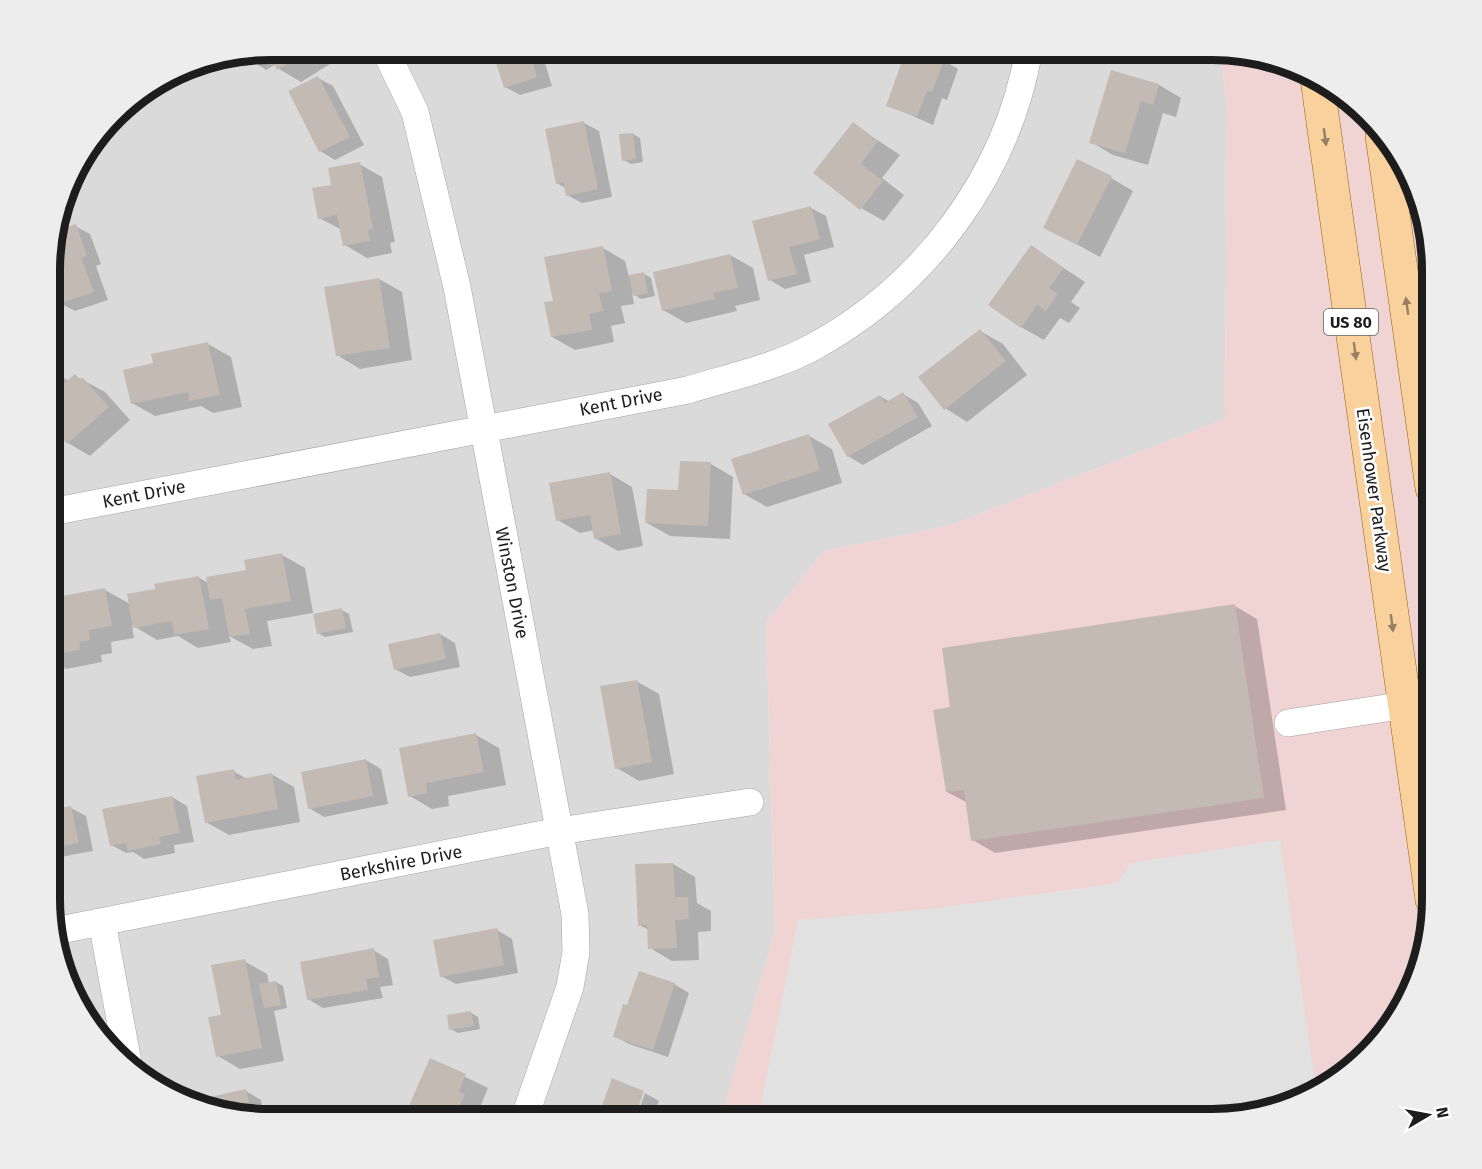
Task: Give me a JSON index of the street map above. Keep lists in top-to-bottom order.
{
  "streets": {
    "main road": ["US 80", "Eisenhower Parkway"],
    "street": ["Kent Drive", "Winston Drive", "Berkshire Drive"]
  },
  "crossings": [
    ["Kent Drive", "Winston Drive"],
    ["Winston Drive", "Berkshire Drive"]
  ],
  "north": "right"
}
